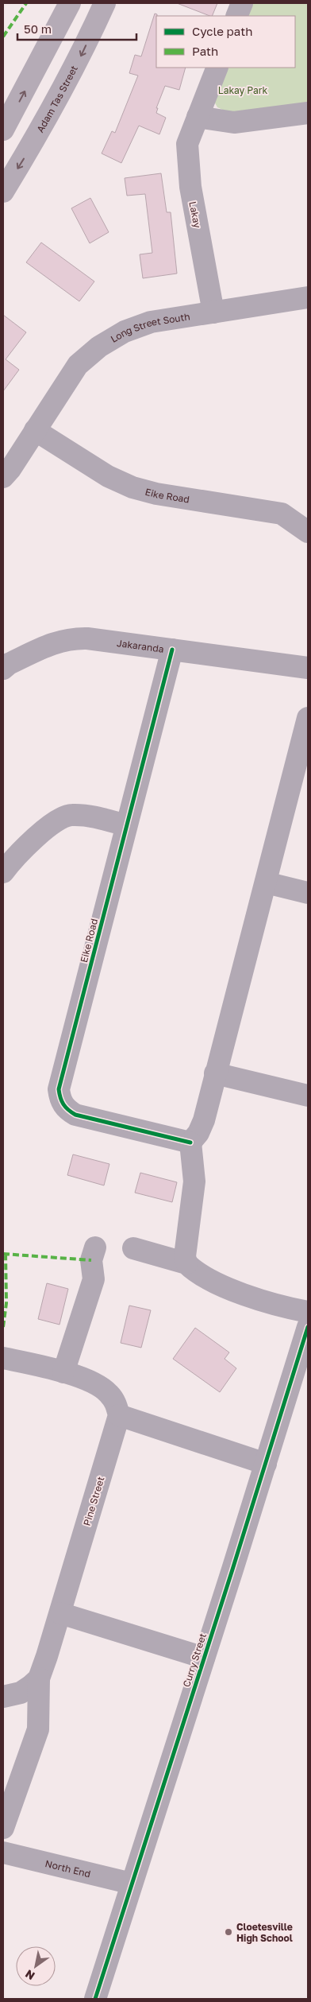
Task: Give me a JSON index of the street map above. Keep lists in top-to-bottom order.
{
  "streets": {
    "main road": ["Adam Tas Street"],
    "street": [
      "Lakay",
      "Long Street South",
      "Eike Road",
      "Jakaranda",
      "Pine Street",
      "Curry Street",
      "North End"
    ]
  },
  "crossings": [
    ["Lakay", "Long Street South"],
    ["Long Street South", "Eike Road"],
    ["Eike Road", "Jakaranda"],
    ["Curry Street", "North End"]
  ],
  "parks": ["Lakay Park"],
  "places": ["Cloetesville High School"],
  "legend": ["Cycle path", "Path"],
  "scale_bar": "50 m",
  "north": "bottom left"
}
